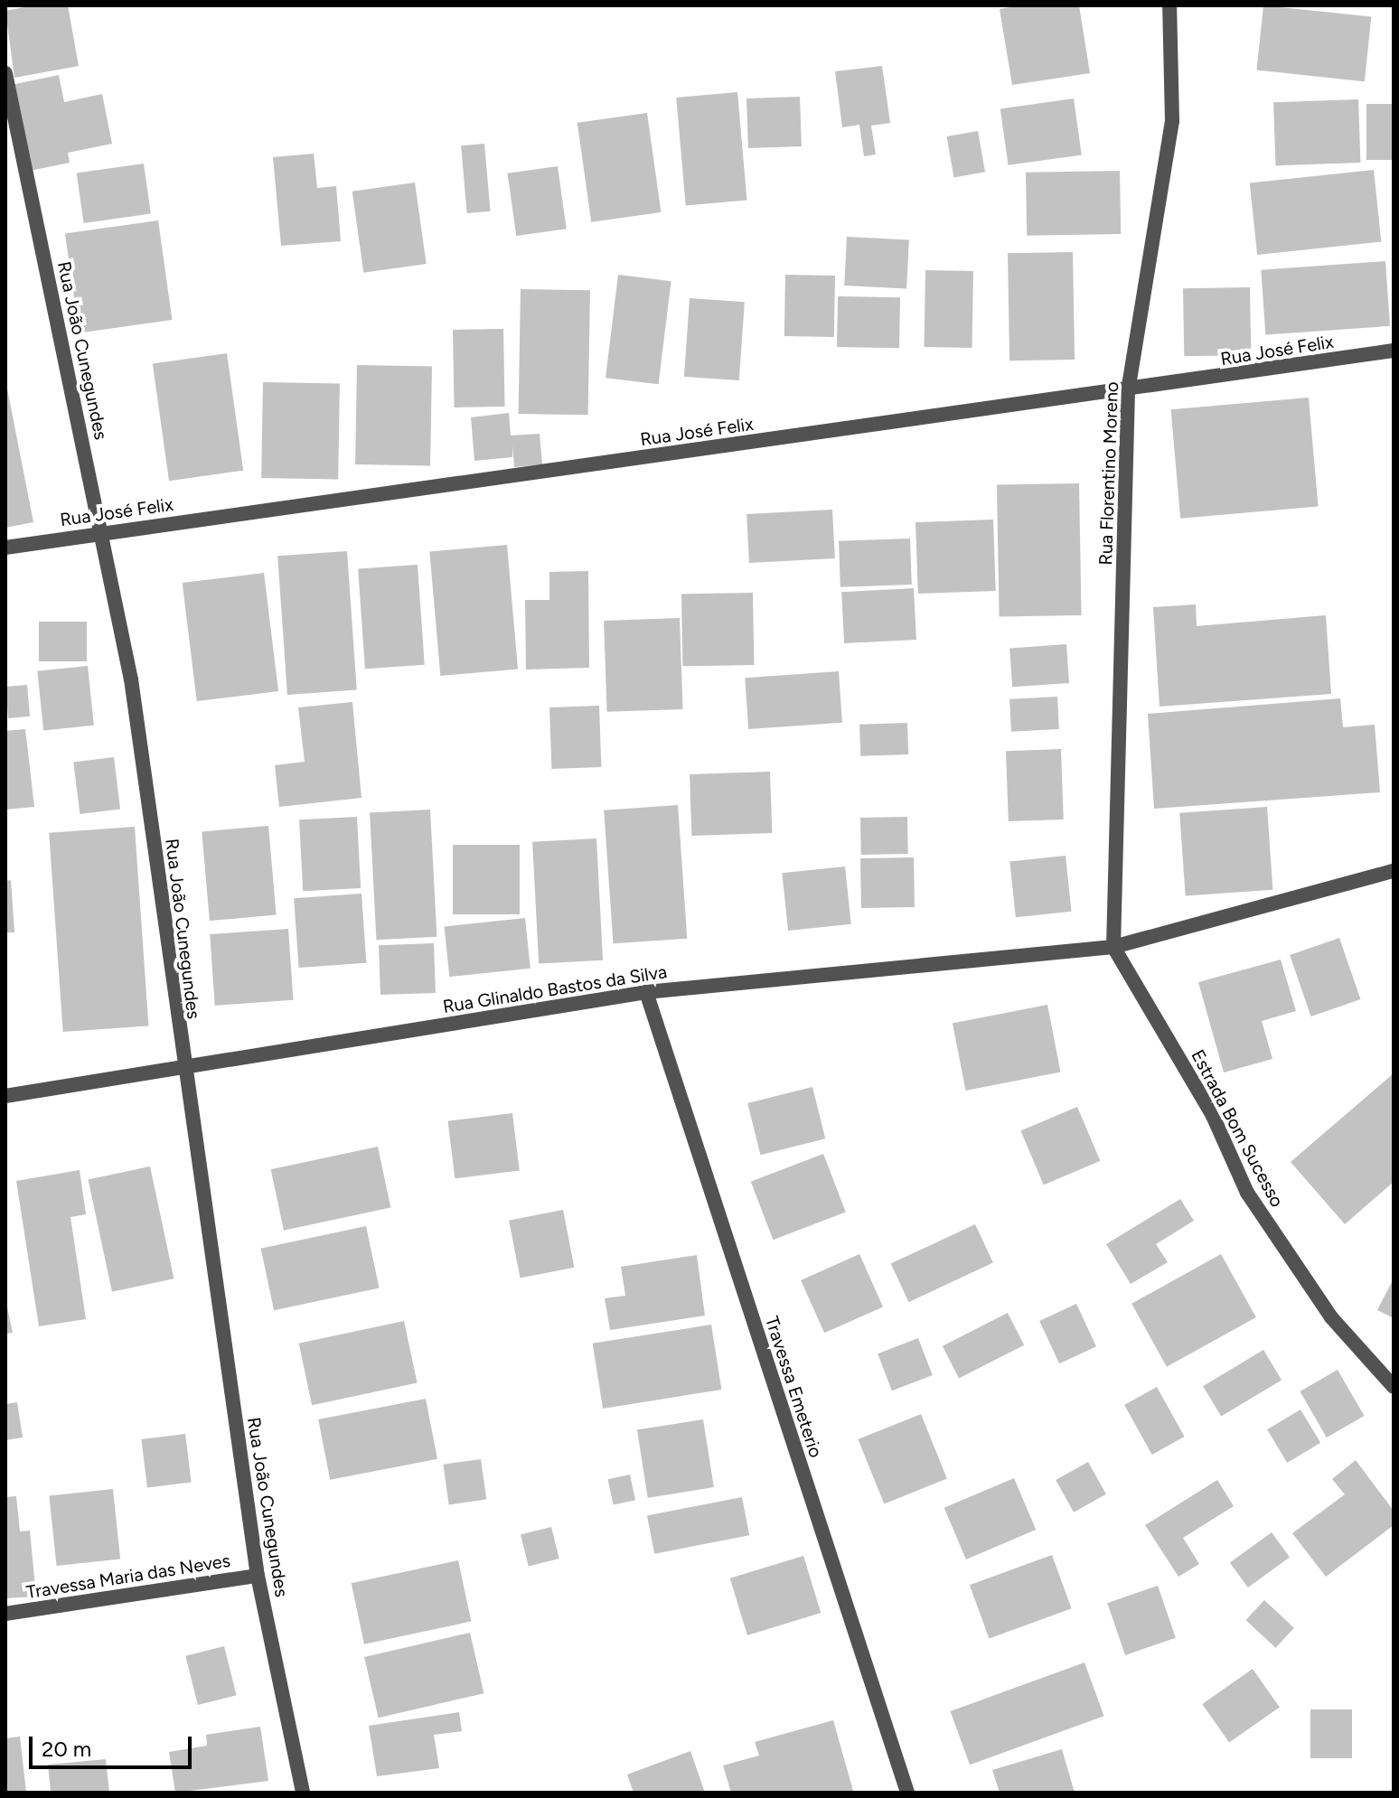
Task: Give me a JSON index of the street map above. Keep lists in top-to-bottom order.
{
  "streets": {
    "street": [
      "Rua João Cunegundes",
      "Rua José Felix",
      "Rua Florentino Moreno",
      "Rua Glinaldo Bastos da Silva",
      "Estrada Bom Sucesso",
      "Travessa Emeterio",
      "Travessa Maria das Neves"
    ]
  },
  "crossings": [
    ["Rua João Cunegundes", "Rua José Felix"],
    ["Rua João Cunegundes", "Rua Glinaldo Bastos da Silva"],
    ["Rua João Cunegundes", "Travessa Maria das Neves"],
    ["Rua José Felix", "Rua Florentino Moreno"],
    ["Rua Florentino Moreno", "Rua Glinaldo Bastos da Silva"],
    ["Rua Florentino Moreno", "Estrada Bom Sucesso"],
    ["Rua Glinaldo Bastos da Silva", "Estrada Bom Sucesso"],
    ["Rua Glinaldo Bastos da Silva", "Travessa Emeterio"]
  ],
  "scale_bar": "20 m"
}
